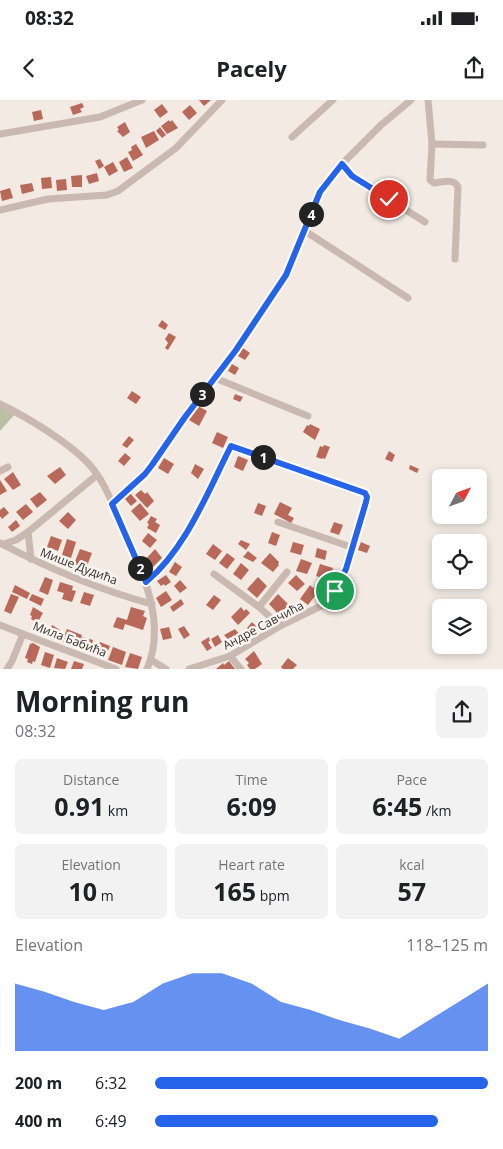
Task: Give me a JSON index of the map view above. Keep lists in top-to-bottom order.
{
  "streets": {
    "street": ["Мише Дудића", "Андре Савчића", "Мила Бабића"]
  },
  "north": "top right",
  "page": {
    "status": "08:32",
    "header": "Pacely",
    "pins": [
      "4",
      "3",
      "1",
      "2"
    ],
    "heading": ["Morning run", "08:32"],
    "stats": [
      ["Distance", "0.91 km"],
      ["Time", "6:09"],
      ["Pace", "6:45 /km"],
      ["Elevation", "10 m"],
      ["Heart rate", "165 bpm"],
      ["kcal", "57"]
    ],
    "chart": ["Elevation", "118–125 m"],
    "list": [
      {
        "name": "200 m",
        "note": "6:32"
      },
      {
        "name": "400 m",
        "note": "6:49"
      }
    ]
  }
}
